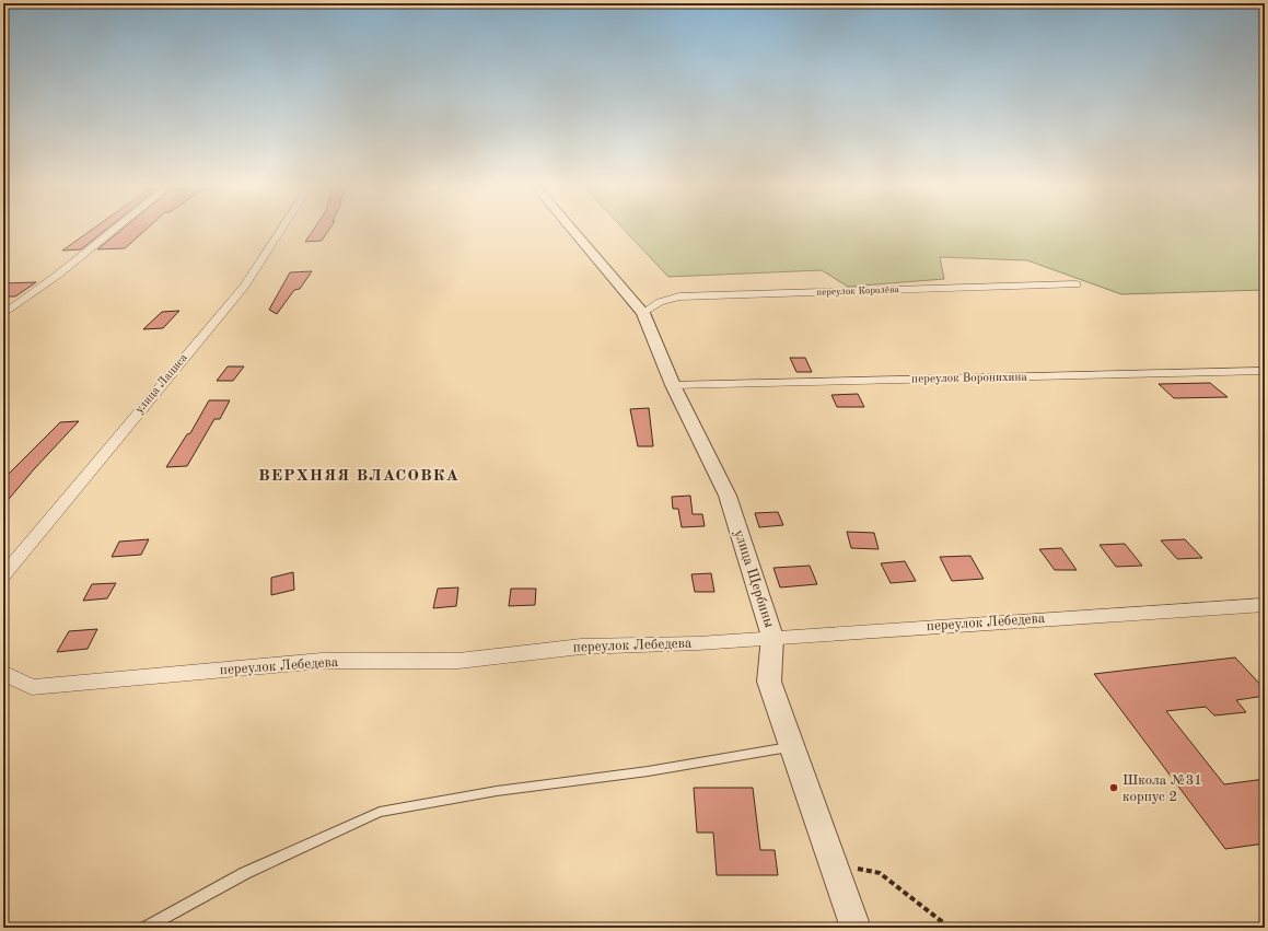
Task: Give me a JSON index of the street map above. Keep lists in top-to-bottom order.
{
  "streets": {
    "street": [
      "переулок Королёва",
      "переулок Воронихина",
      "улица Лациса",
      "улица Щербины",
      "переулок Лебедева"
    ]
  },
  "crossings": [
    ["переулок Королёва", "улица Щербины"],
    ["переулок Воронихина", "улица Щербины"],
    ["улица Щербины", "переулок Лебедева"]
  ],
  "districts": ["ВЕРХНЯЯ ВЛАСОВКА"],
  "places": ["Школа №31 корпус 2"]
}
